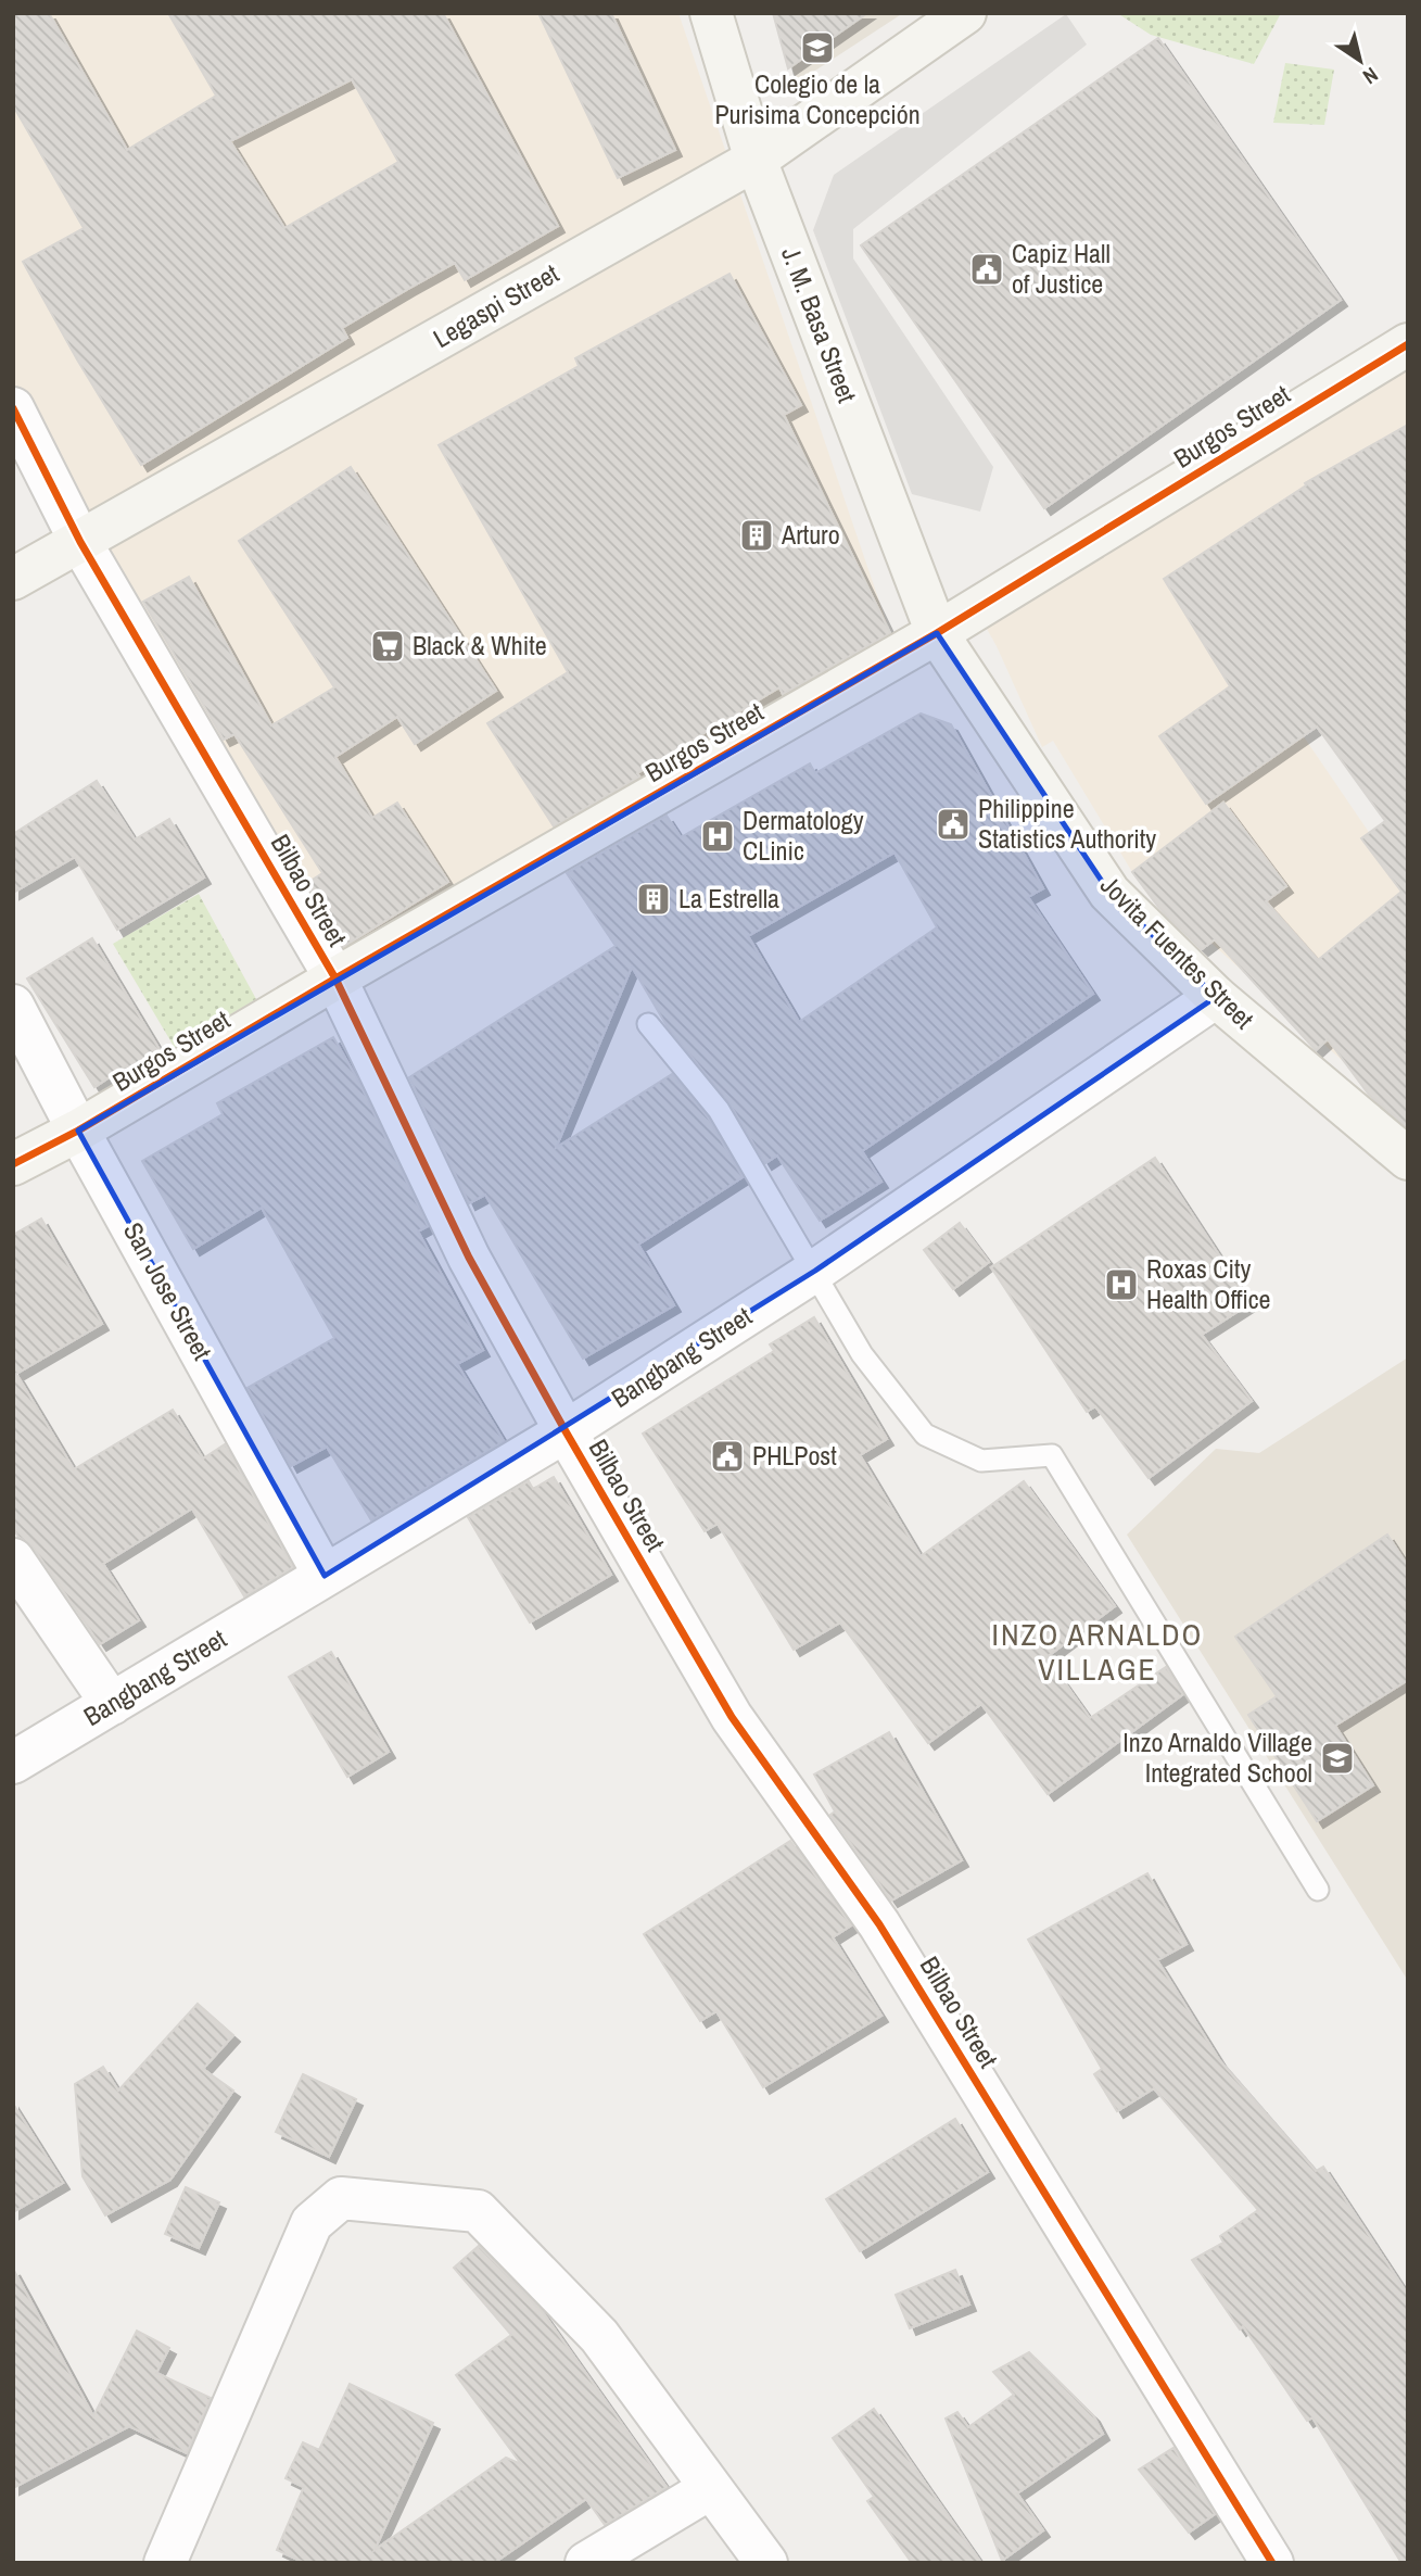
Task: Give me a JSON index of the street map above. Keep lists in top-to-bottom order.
{
  "streets": {
    "street": [
      "Legaspi Street",
      "J. M. Basa Street",
      "Burgos Street",
      "Bilbao Street",
      "Jovita Fuentes Street",
      "San Jose Street",
      "Bangbang Street"
    ]
  },
  "crossings": [
    ["Legaspi Street", "J. M. Basa Street"],
    ["Legaspi Street", "Bilbao Street"],
    ["J. M. Basa Street", "Burgos Street"],
    ["J. M. Basa Street", "Jovita Fuentes Street"],
    ["Burgos Street", "Bilbao Street"],
    ["Burgos Street", "Jovita Fuentes Street"],
    ["Burgos Street", "San Jose Street"],
    ["Bilbao Street", "Bangbang Street"],
    ["Jovita Fuentes Street", "Bangbang Street"],
    ["San Jose Street", "Bangbang Street"]
  ],
  "districts": ["INZO ARNALDO VILLAGE"],
  "places": {
    "school or university": ["Colegio de la Purisima Concepción", "Inzo Arnaldo Village Integrated School"],
    "public building": ["Capiz Hall of Justice", "Philippine Statistics Authority", "PHLPost"],
    "building": ["Arturo", "La Estrella"],
    "supermarket": ["Black & White"],
    "hospital": ["Dermatology CLinic", "Roxas City Health Office"]
  },
  "north": "bottom right"
}
